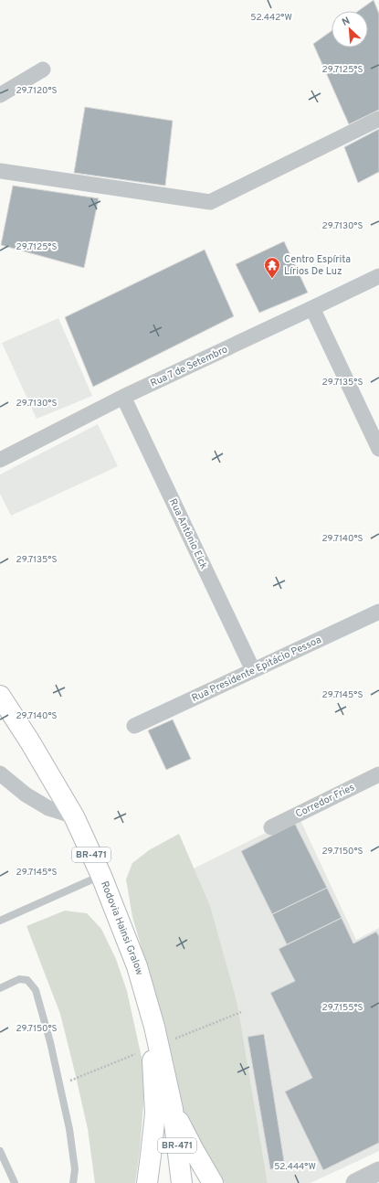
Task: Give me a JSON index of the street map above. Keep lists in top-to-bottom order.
{
  "streets": {
    "main road": ["BR-471", "Rodovia Hainsi Gralow"],
    "street": [
      "Rua 7 de Setembro",
      "Rua Antônio Eick",
      "Rua Presidente Epitácio Pessoa",
      "Corredor Fries"
    ]
  },
  "crossings": [
    ["Rua 7 de Setembro", "Rua Antônio Eick"],
    ["Rua Antônio Eick", "Rua Presidente Epitácio Pessoa"]
  ],
  "places": {
    "temple": ["Centro Espírita Lírios De Luz"]
  },
  "north": "top left",
  "coordinates": [
    "52.442°W",
    "29.7125°S",
    "29.7120°S",
    "29.7130°S",
    "29.7135°S",
    "29.7140°S",
    "29.7145°S",
    "29.7150°S",
    "29.7155°S",
    "52.444°W"
  ]
}
